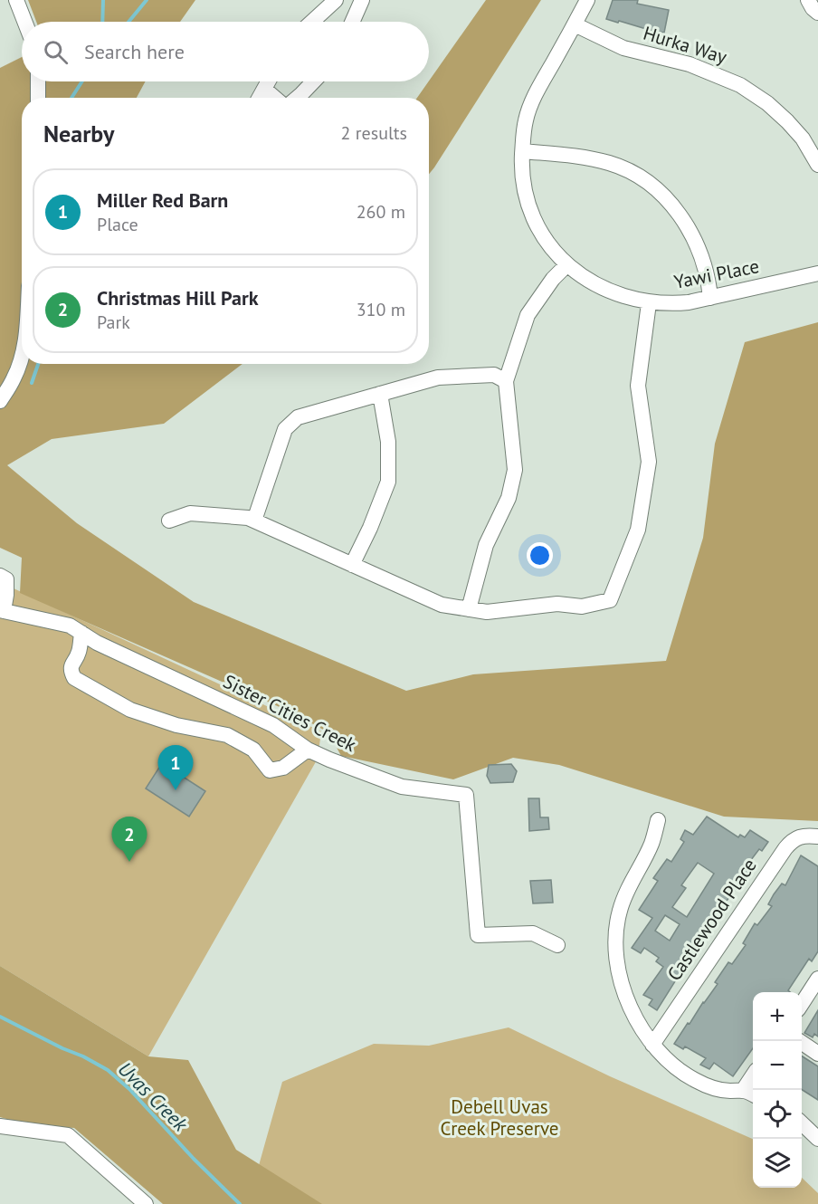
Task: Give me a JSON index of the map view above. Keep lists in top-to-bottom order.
{
  "streets": {
    "street": [
      "Hurka Way",
      "Yawi Place",
      "Sister Cities Creek",
      "Castlewood Place"
    ]
  },
  "crossings": [
    ["Hurka Way", "Yawi Place"]
  ],
  "water": ["Uvas Creek"],
  "parks": ["Debell Uvas Creek Preserve"],
  "page": {
    "search": "Search here",
    "heading": ["Nearby", "2 results"],
    "list": [
      {
        "mark": "1",
        "name": "Miller Red Barn",
        "note": "Place",
        "value": "260 m"
      },
      {
        "mark": "2",
        "name": "Christmas Hill Park",
        "note": "Park",
        "value": "310 m"
      }
    ],
    "pins": ["1", "2"],
    "map_buttons": ["+", "−"]
  }
}
